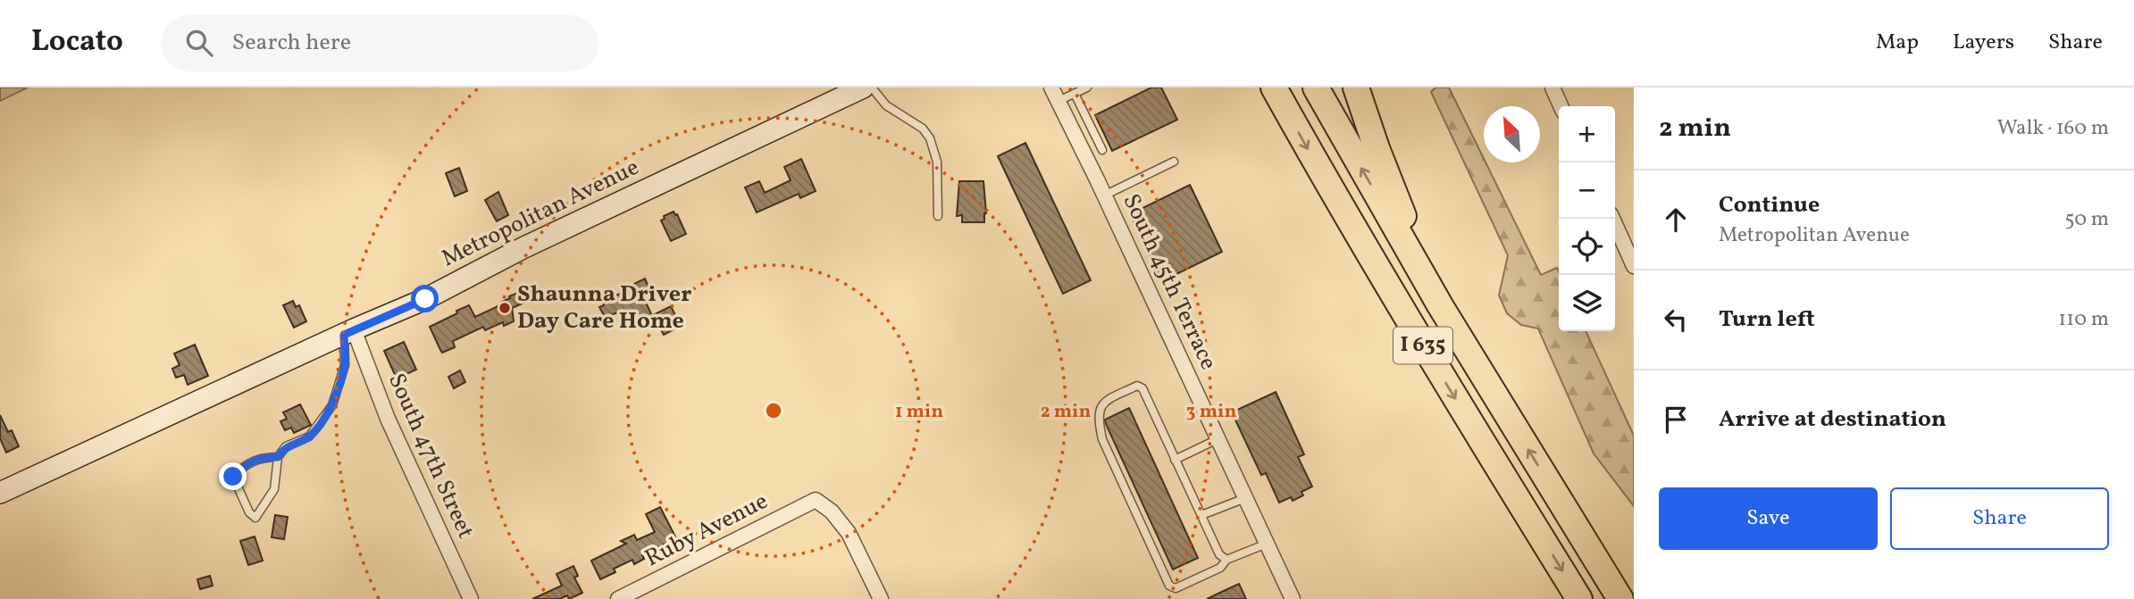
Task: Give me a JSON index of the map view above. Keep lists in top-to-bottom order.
{
  "streets": {
    "highway": ["I 635"],
    "main road": ["Metropolitan Avenue"],
    "street": ["South 45th Terrace", "South 47th Street", "Ruby Avenue"]
  },
  "crossings": [
    ["Metropolitan Avenue", "South 47th Street"]
  ],
  "places": ["Shaunna Driver Day Care Home"],
  "north": "top left",
  "page": {
    "header": "Locato",
    "search": "Search here",
    "nav": ["Map", "Layers", "Share"],
    "heading": ["2 min", "Walk · 160 m"],
    "map_buttons": ["+", "−"],
    "list": [
      ["Continue", "Metropolitan Avenue", "50 m"],
      ["Turn left", "110 m"],
      "Arrive at destination"
    ],
    "buttons": ["Save", "Share"]
  },
  "rings": ["1 min", "2 min", "3 min"]
}
